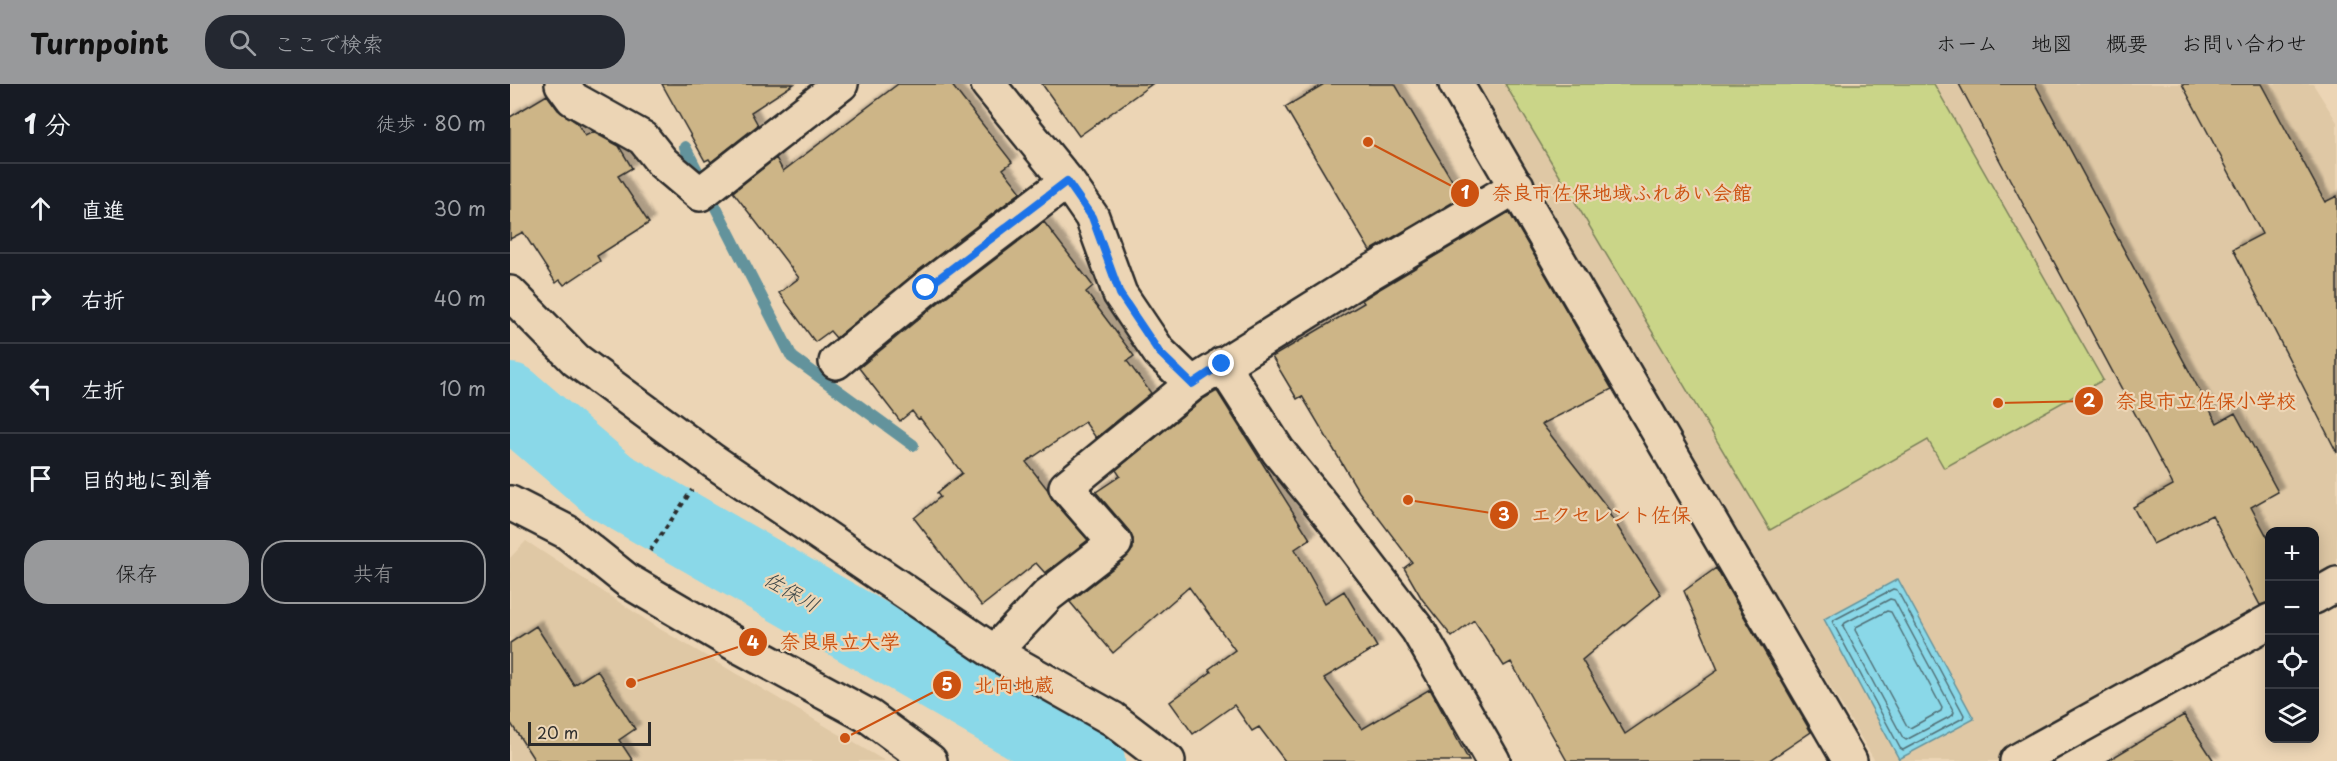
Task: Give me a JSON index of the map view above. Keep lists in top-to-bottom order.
{
  "water": ["佐保川"],
  "places": [
    "奈良市佐保地域ふれあい会館",
    "奈良市立佐保小学校",
    "エクセレント佐保",
    "奈良県立大学",
    "北向地蔵"
  ],
  "scale_bar": "20 m",
  "page": {
    "header": "Turnpoint",
    "search": "ここで検索",
    "nav": [
      "ホーム",
      "地図",
      "概要",
      "お問い合わせ"
    ],
    "heading": ["1 分", "徒歩 · 80 m"],
    "list": [
      ["直進", "30 m"],
      ["右折", "40 m"],
      ["左折", "10 m"],
      "目的地に到着"
    ],
    "buttons": ["保存", "共有"],
    "map_buttons": ["+", "−"],
    "scale": "20 m"
  }
}
